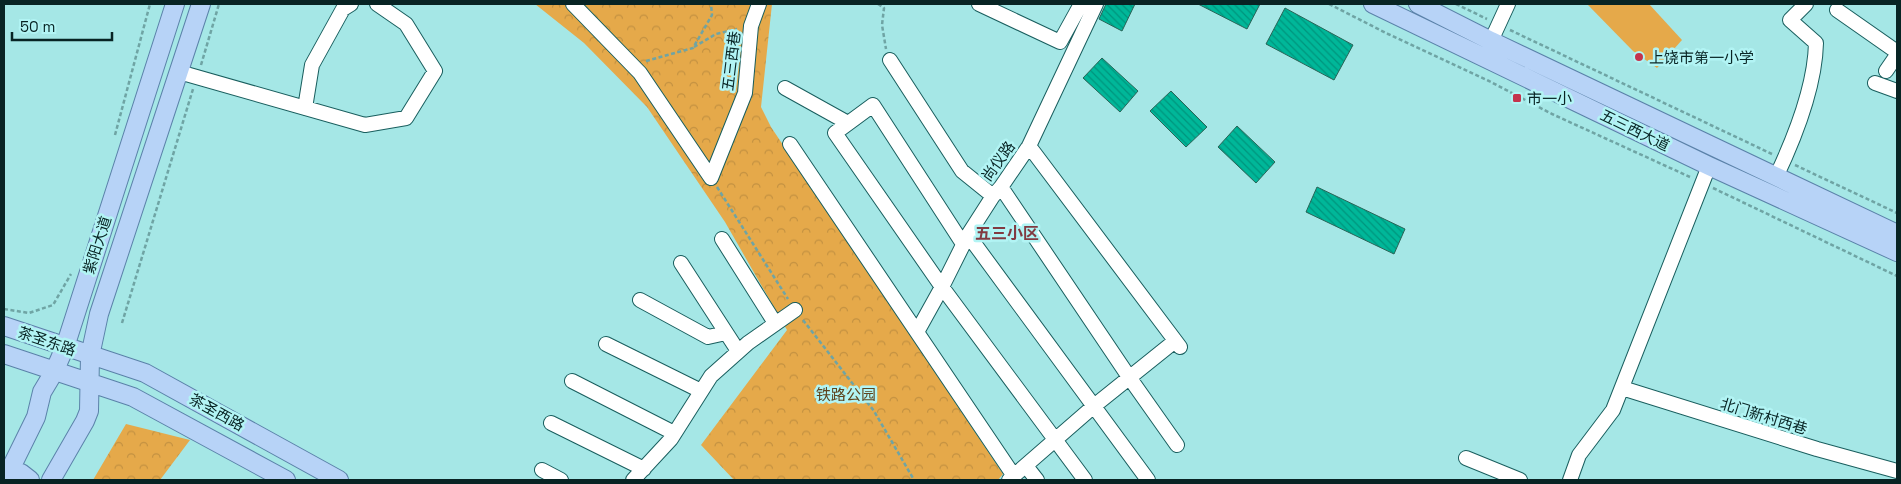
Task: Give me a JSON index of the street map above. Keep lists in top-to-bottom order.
{
  "streets": {
    "main road": [
      "五三西大道",
      "紫阳大道",
      "茶圣东路",
      "茶圣西路"
    ],
    "street": ["五三西巷", "尚仪路", "北门新村西巷"]
  },
  "crossings": [
    ["紫阳大道", "茶圣东路"],
    ["紫阳大道", "茶圣西路"],
    ["茶圣东路", "茶圣西路"]
  ],
  "districts": ["五三小区"],
  "parks": ["铁路公园"],
  "places": {
    "other": ["上饶市第一小学"],
    "transit": ["市一小"]
  },
  "scale_bar": "50 m"
}
